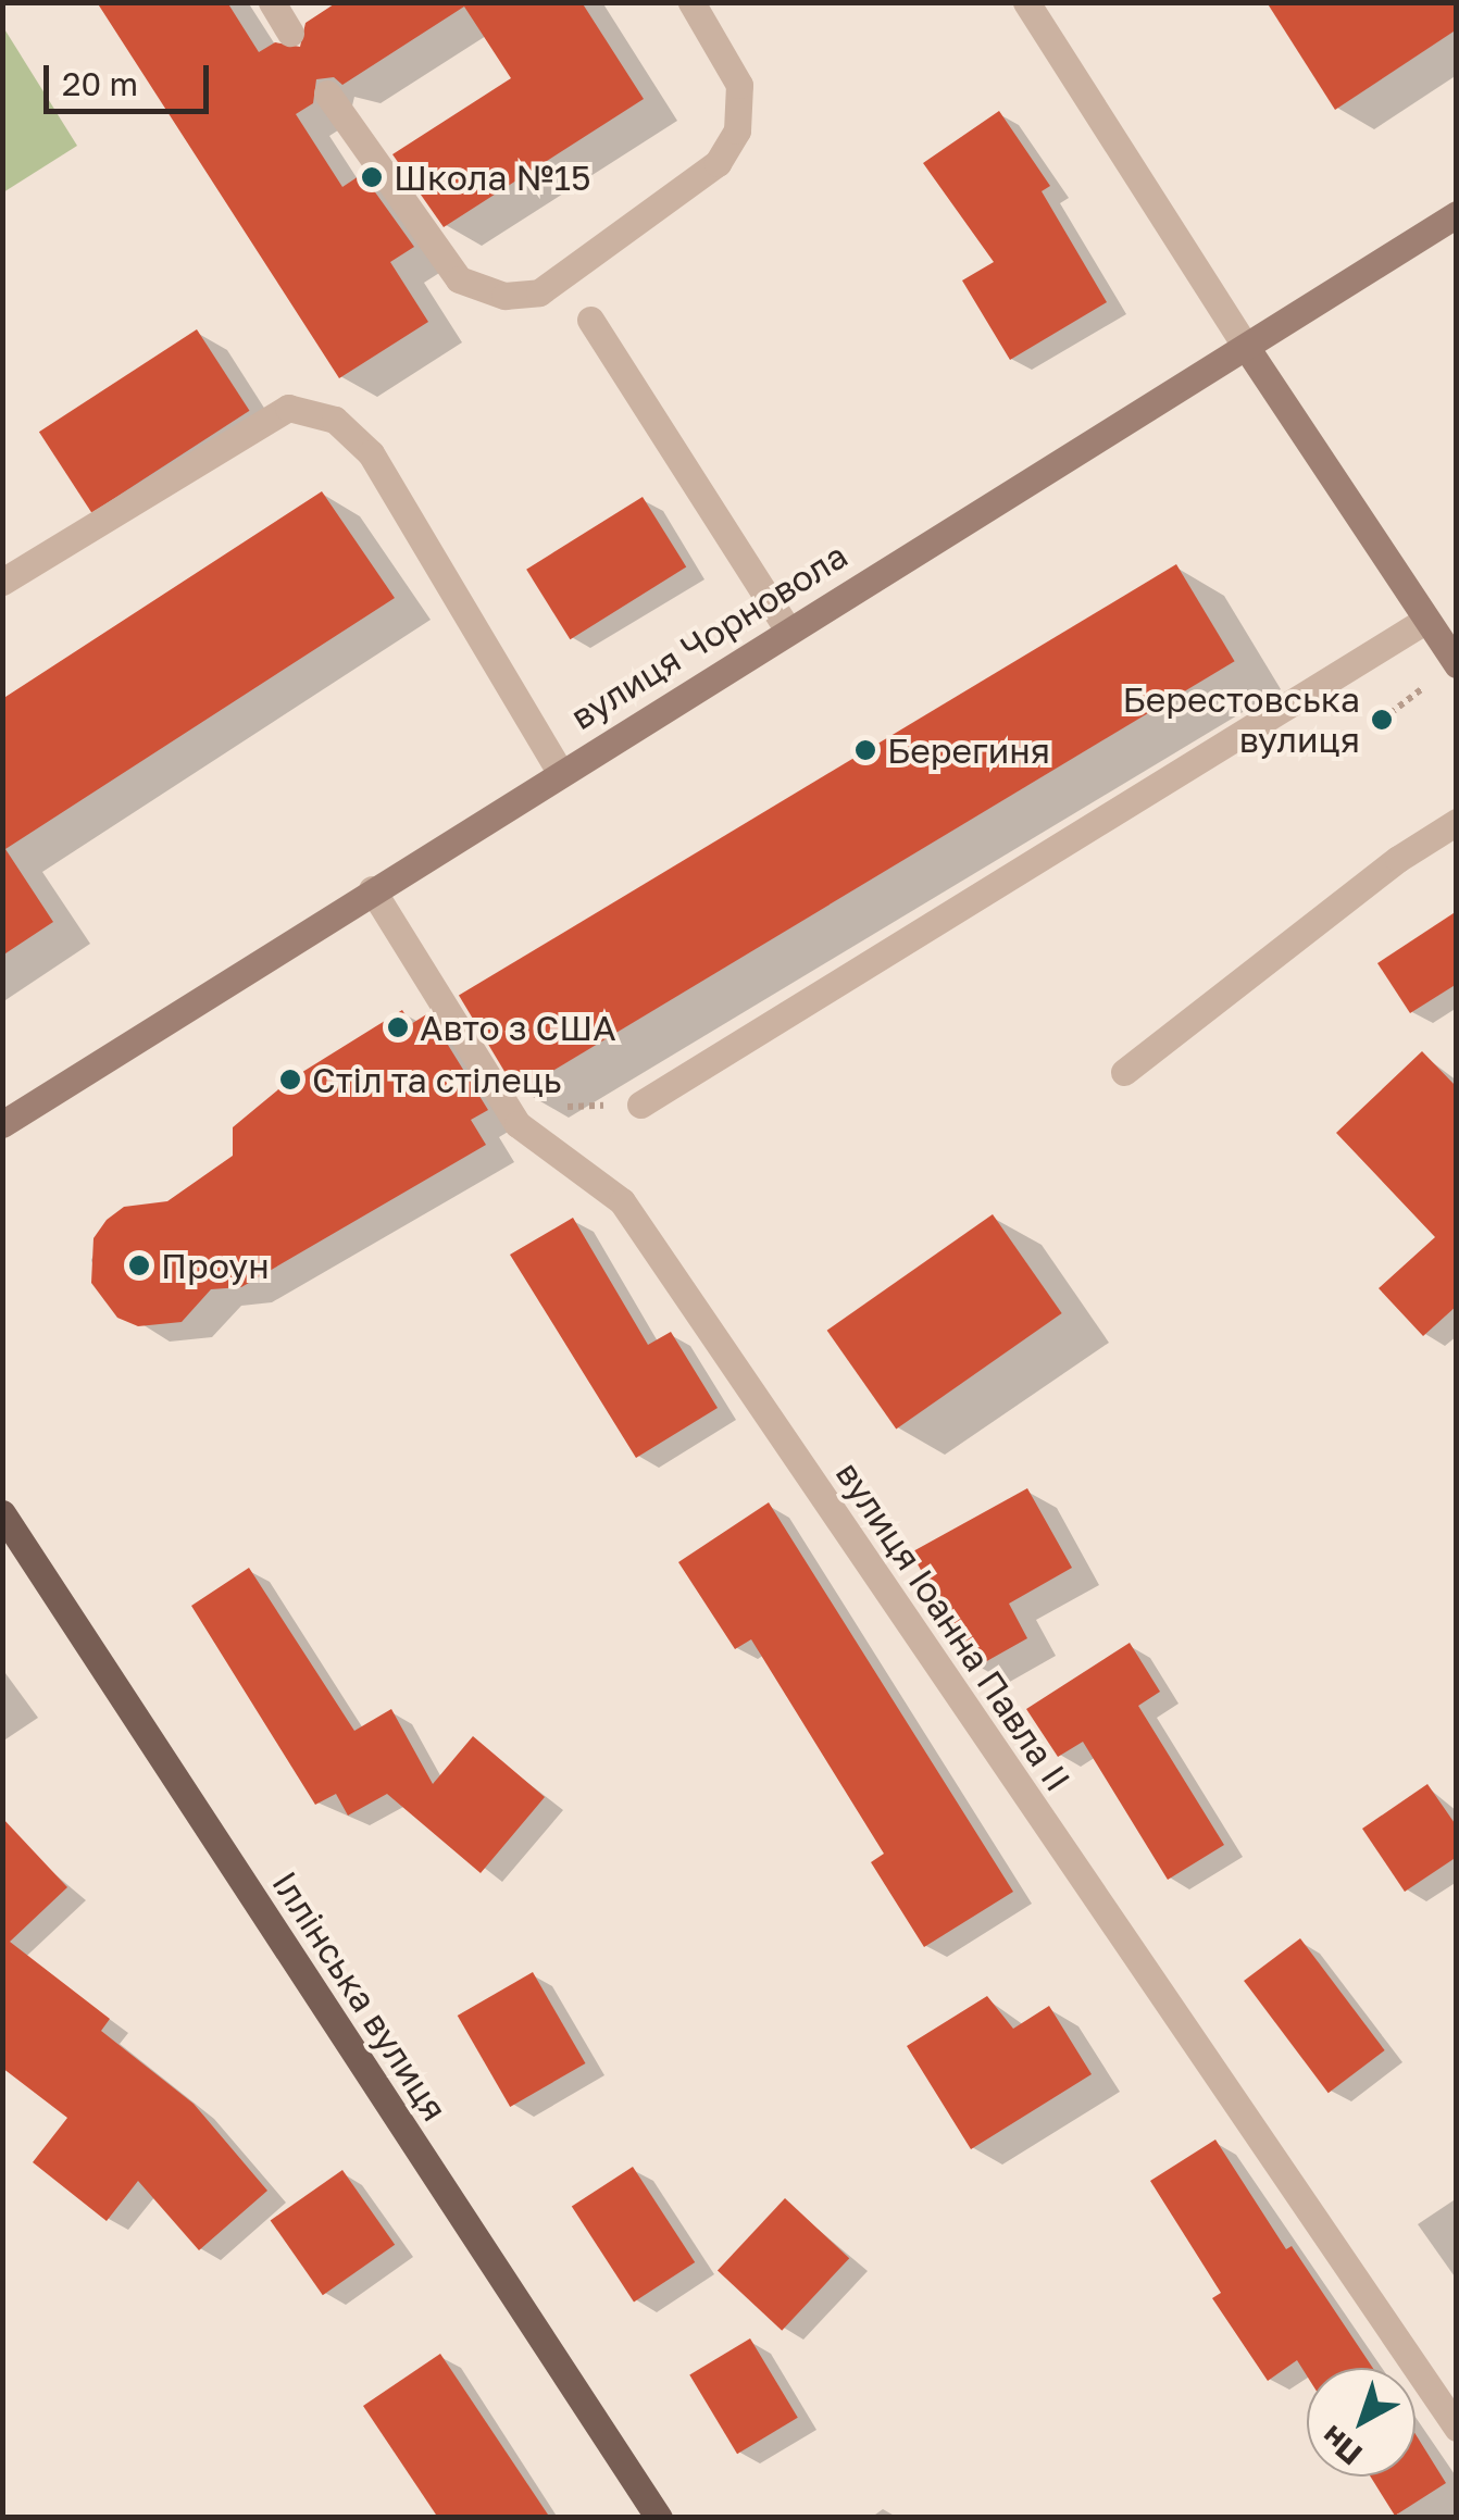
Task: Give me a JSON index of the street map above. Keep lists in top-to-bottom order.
{
  "streets": {
    "main road": ["вулиця Чорновола", "Іллінська вулиця"],
    "street": ["вулиця Іоанна Павла II"]
  },
  "crossings": [
    ["вулиця Чорновола", "вулиця Іоанна Павла II"]
  ],
  "places": [
    "Школа №15",
    "Берестовська вулиця",
    "Берегиня",
    "Авто з США",
    "Стіл та стілець",
    "Проун"
  ],
  "scale_bar": "20 m",
  "north": "bottom left"
}
